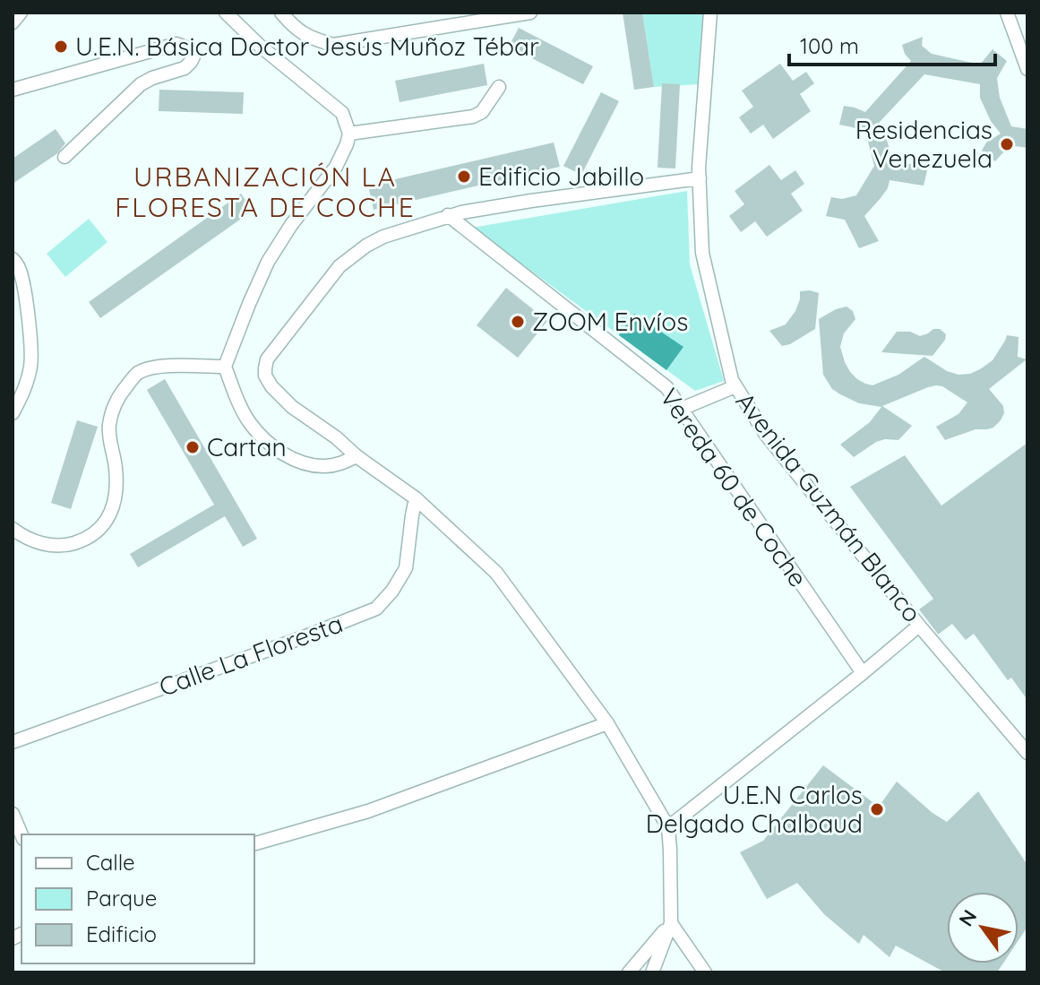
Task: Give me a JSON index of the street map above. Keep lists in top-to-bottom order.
{
  "streets": {
    "street": ["Vereda 60 de Coche", "Avenida Guzmán Blanco", "Calle La Floresta"]
  },
  "districts": ["URBANIZACIÓN LA FLORESTA DE COCHE"],
  "places": [
    "U.E.N. Básica Doctor Jesús Muñoz Tébar",
    "Residencias Venezuela",
    "Edificio Jabillo",
    "ZOOM Envíos",
    "Cartan",
    "U.E.N Carlos Delgado Chalbaud"
  ],
  "legend": ["Calle", "Parque", "Edificio"],
  "scale_bar": "100 m",
  "north": "top left"
}
